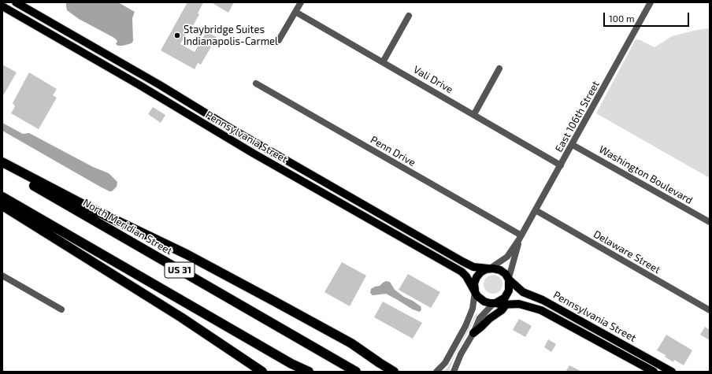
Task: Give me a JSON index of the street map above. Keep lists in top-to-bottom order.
{
  "streets": {
    "highway": ["North Meridian Street", "US 31"],
    "main road": ["Pennsylvania Street"],
    "street": [
      "Vali Drive",
      "East 106th Street",
      "Penn Drive",
      "Washington Boulevard",
      "Delaware Street"
    ]
  },
  "crossings": [
    ["Vali Drive", "East 106th Street"],
    ["East 106th Street", "Pennsylvania Street"],
    ["East 106th Street", "Penn Drive"],
    ["East 106th Street", "Washington Boulevard"],
    ["East 106th Street", "Delaware Street"]
  ],
  "places": ["Staybridge Suites Indianapolis-Carmel"],
  "scale_bar": "100 m"
}
